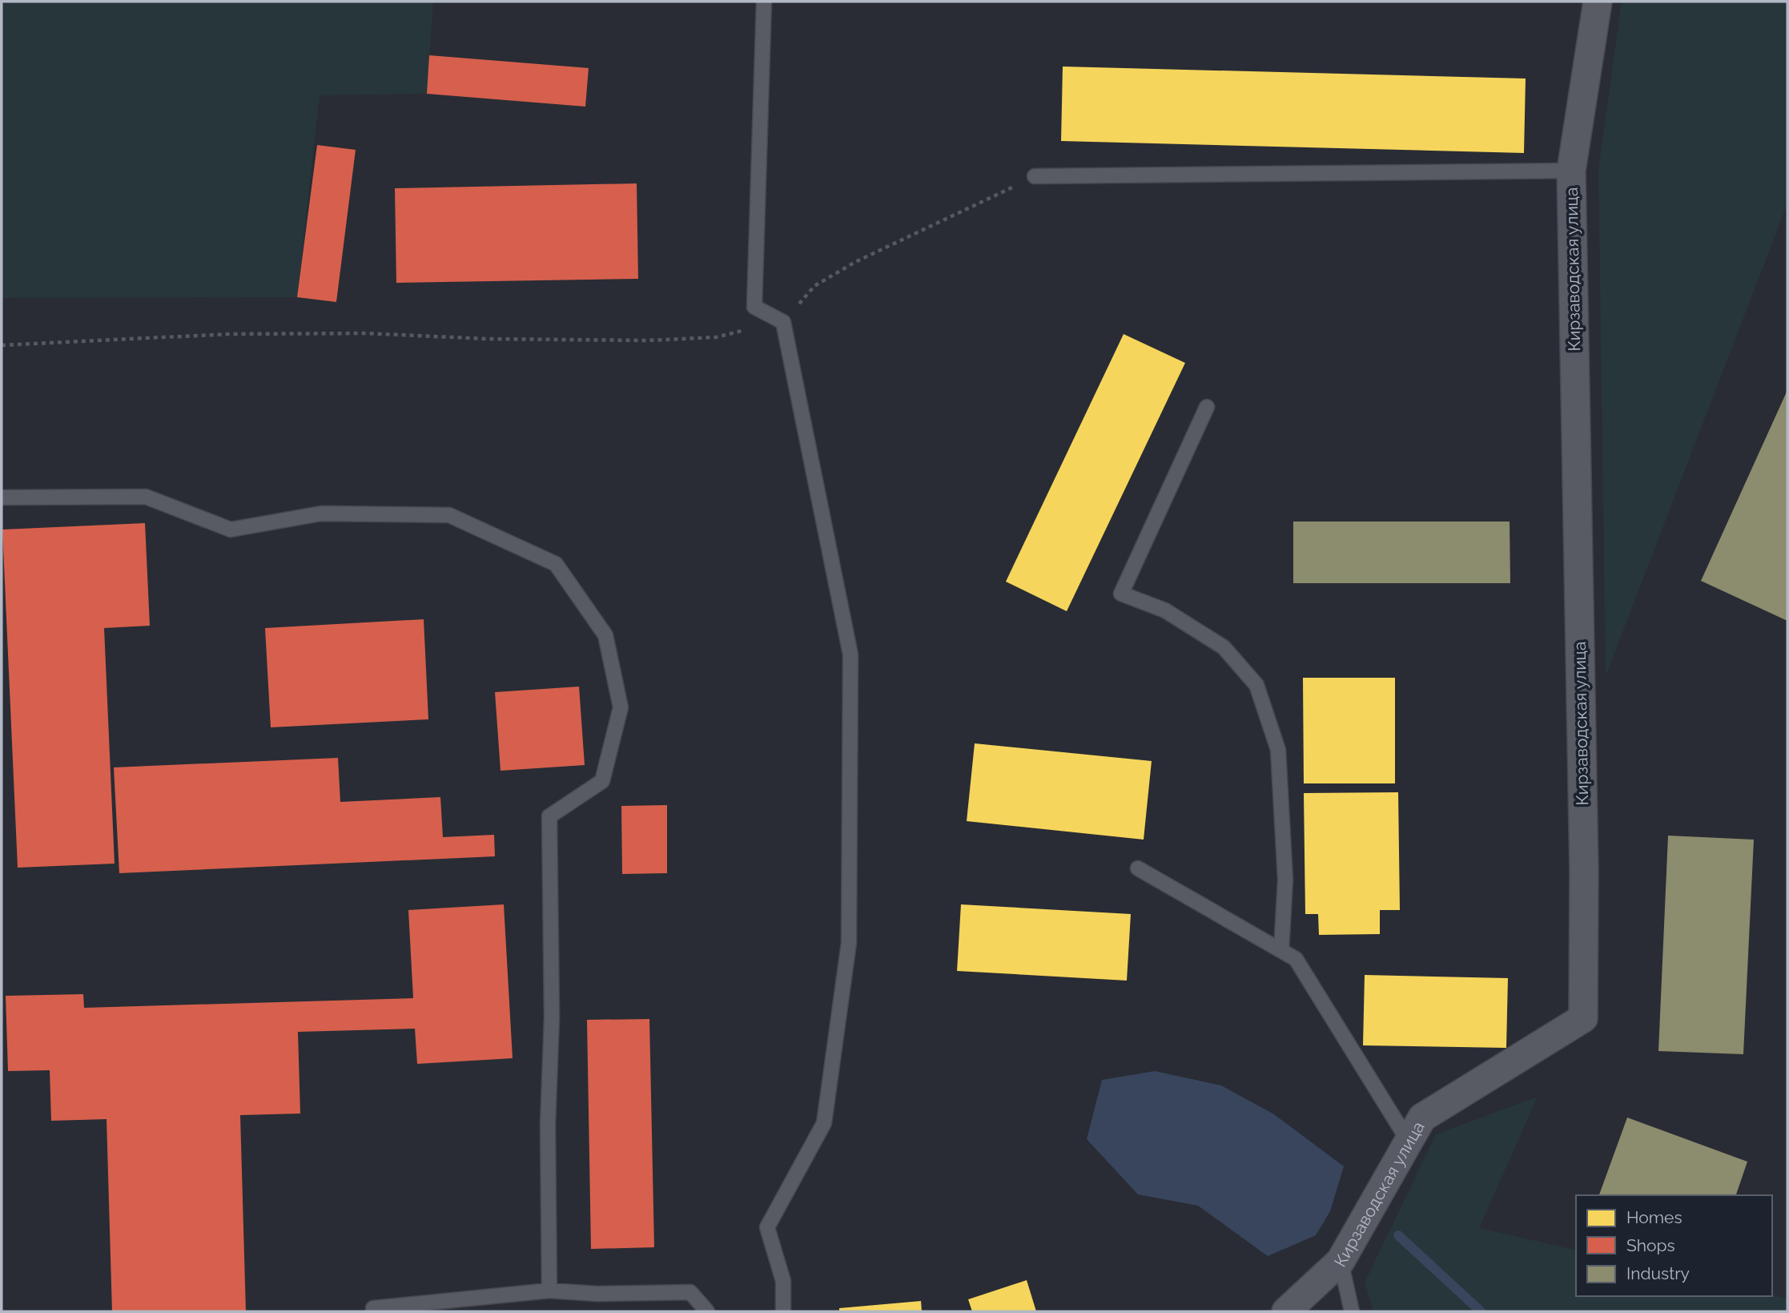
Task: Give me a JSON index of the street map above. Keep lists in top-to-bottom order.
{
  "streets": {
    "street": ["Кирзаводская улица"]
  },
  "legend": ["Homes", "Shops", "Industry"]
}
